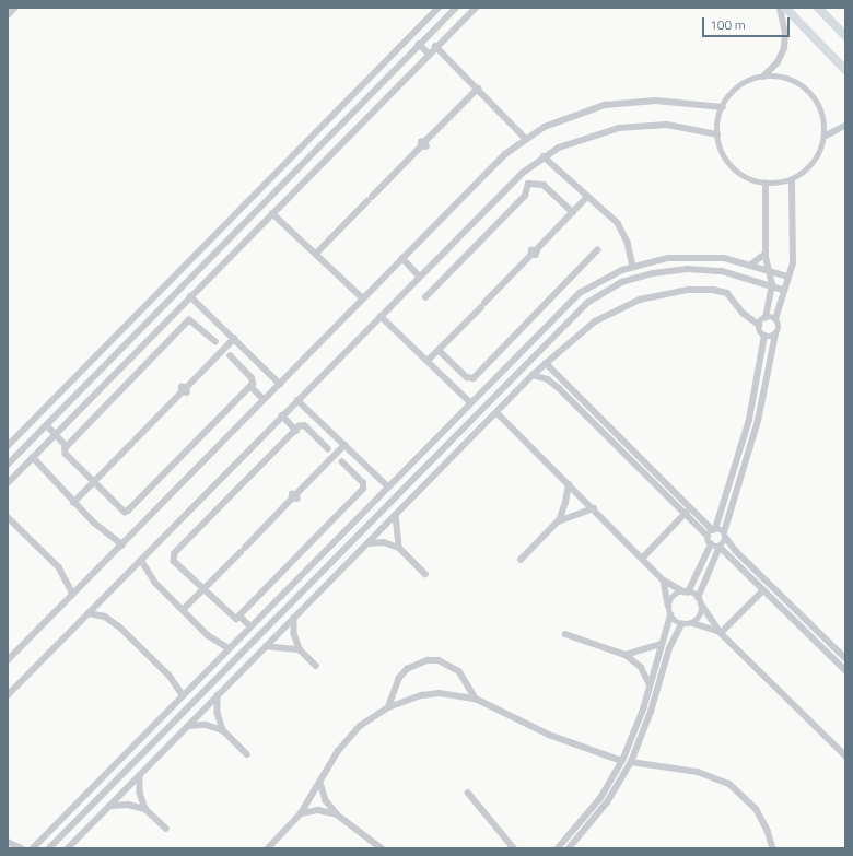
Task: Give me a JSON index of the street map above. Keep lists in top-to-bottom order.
{
  "scale_bar": "100 m"
}
